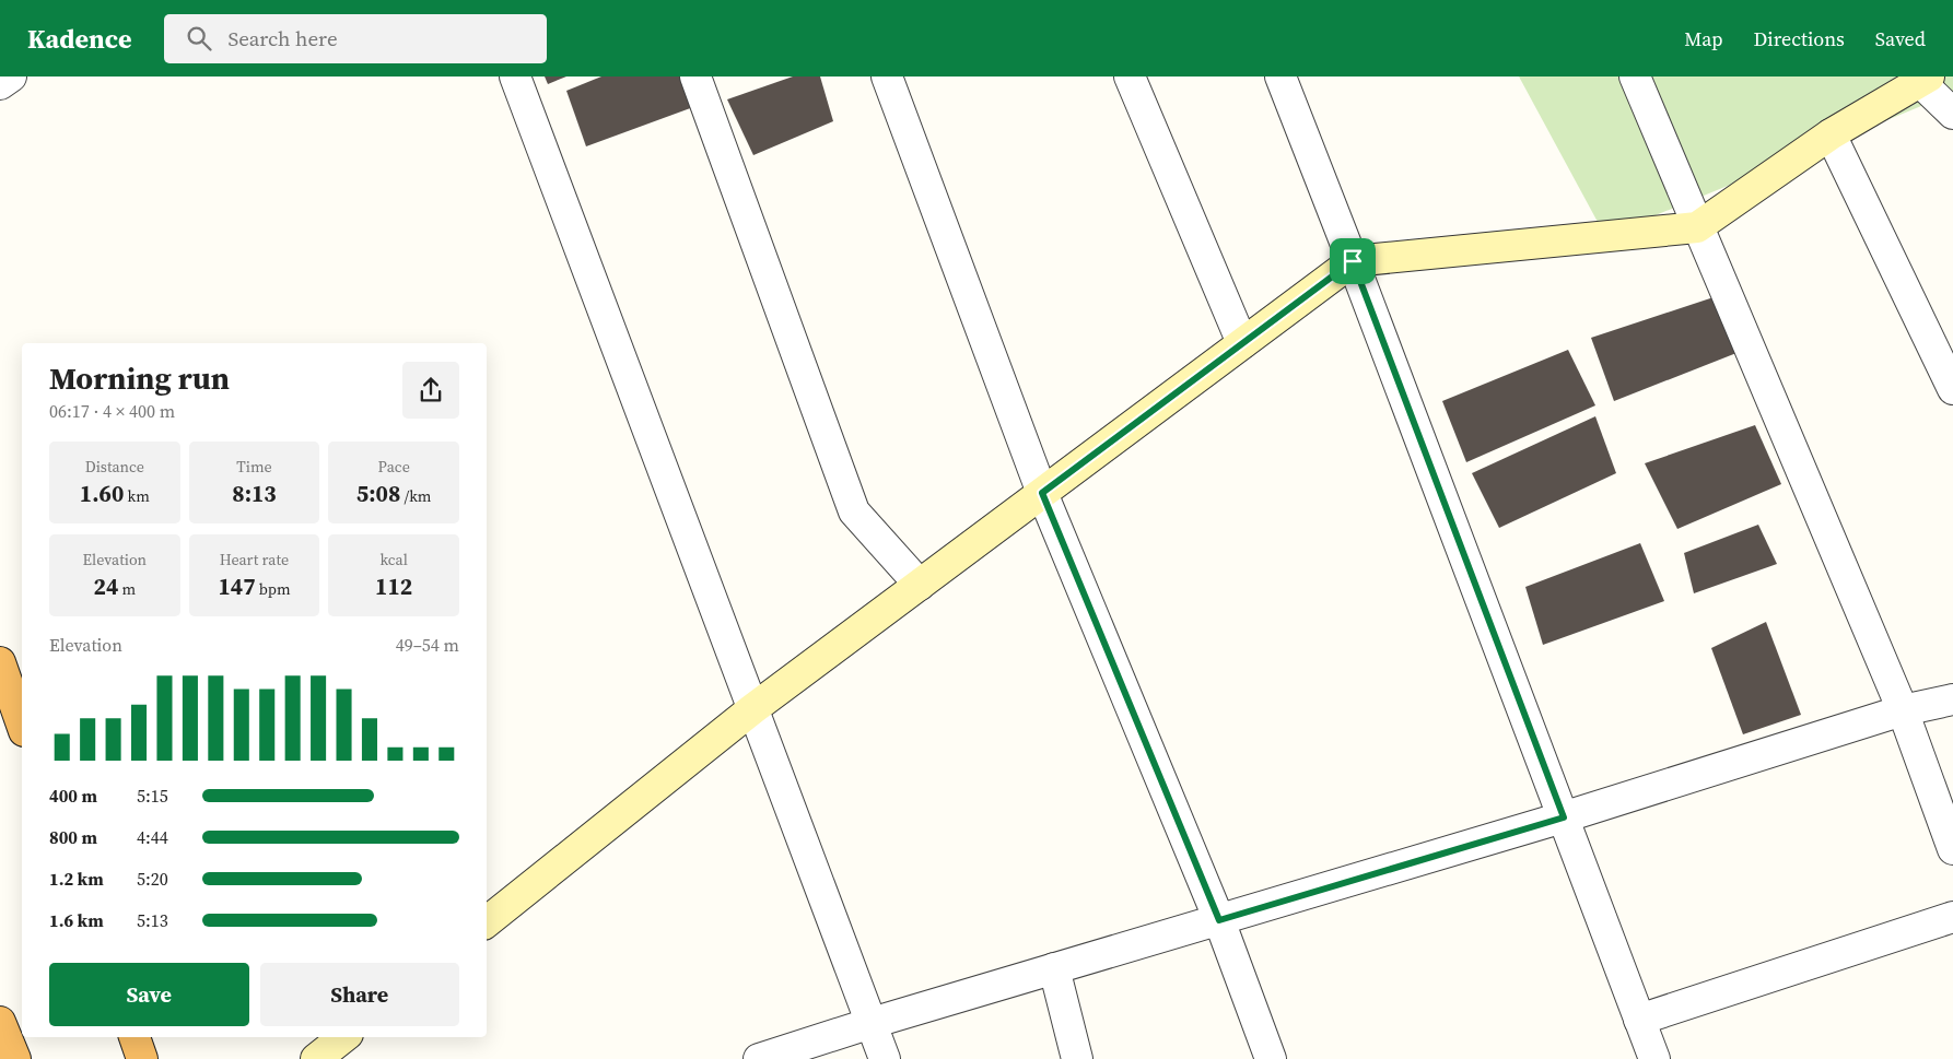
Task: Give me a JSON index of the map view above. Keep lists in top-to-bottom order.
{
  "page": {
    "header": "Kadence",
    "search": "Search here",
    "nav": ["Map", "Directions", "Saved"],
    "heading": ["Morning run", "06:17 · 4 × 400 m"],
    "stats": [
      ["Distance", "1.60 km"],
      ["Time", "8:13"],
      ["Pace", "5:08 /km"],
      ["Elevation", "24 m"],
      ["Heart rate", "147 bpm"],
      ["kcal", "112"]
    ],
    "chart": ["Elevation", "49–54 m"],
    "list": [
      {
        "name": "400 m",
        "note": "5:15"
      },
      {
        "name": "800 m",
        "note": "4:44"
      },
      {
        "name": "1.2 km",
        "note": "5:20"
      },
      {
        "name": "1.6 km",
        "note": "5:13"
      }
    ],
    "buttons": ["Save", "Share"]
  }
}
